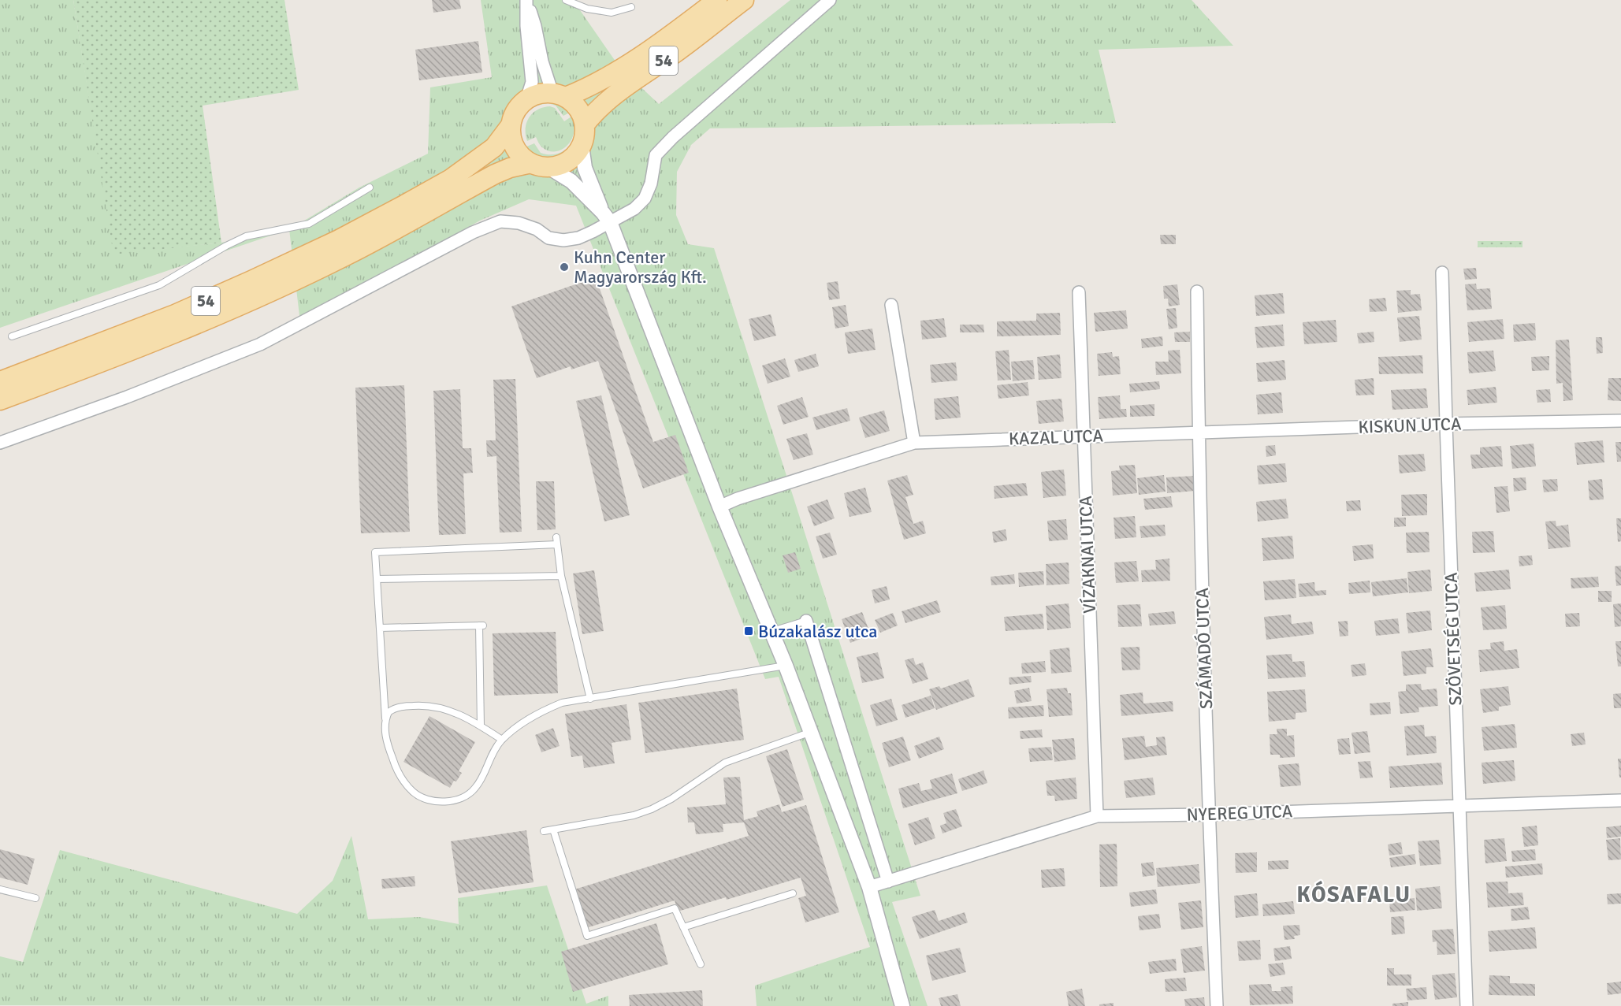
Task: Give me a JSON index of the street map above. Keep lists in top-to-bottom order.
{
  "streets": {
    "main road": ["54"],
    "street": [
      "KISKUN UTCA",
      "KAZAL UTCA",
      "VÍZAKNAI UTCA",
      "SZÖVETSÉG UTCA",
      "SZÁMADÓ UTCA",
      "NYEREG UTCA"
    ]
  },
  "crossings": [
    ["KISKUN UTCA", "KAZAL UTCA"],
    ["KISKUN UTCA", "SZÖVETSÉG UTCA"],
    ["KISKUN UTCA", "SZÁMADÓ UTCA"],
    ["KAZAL UTCA", "VÍZAKNAI UTCA"],
    ["KAZAL UTCA", "SZÁMADÓ UTCA"],
    ["VÍZAKNAI UTCA", "NYEREG UTCA"],
    ["SZÖVETSÉG UTCA", "NYEREG UTCA"],
    ["SZÁMADÓ UTCA", "NYEREG UTCA"]
  ],
  "districts": ["KÓSAFALU"],
  "places": {
    "other": ["Kuhn Center Magyarország Kft."],
    "transit": ["Búzakalász utca"]
  }
}
